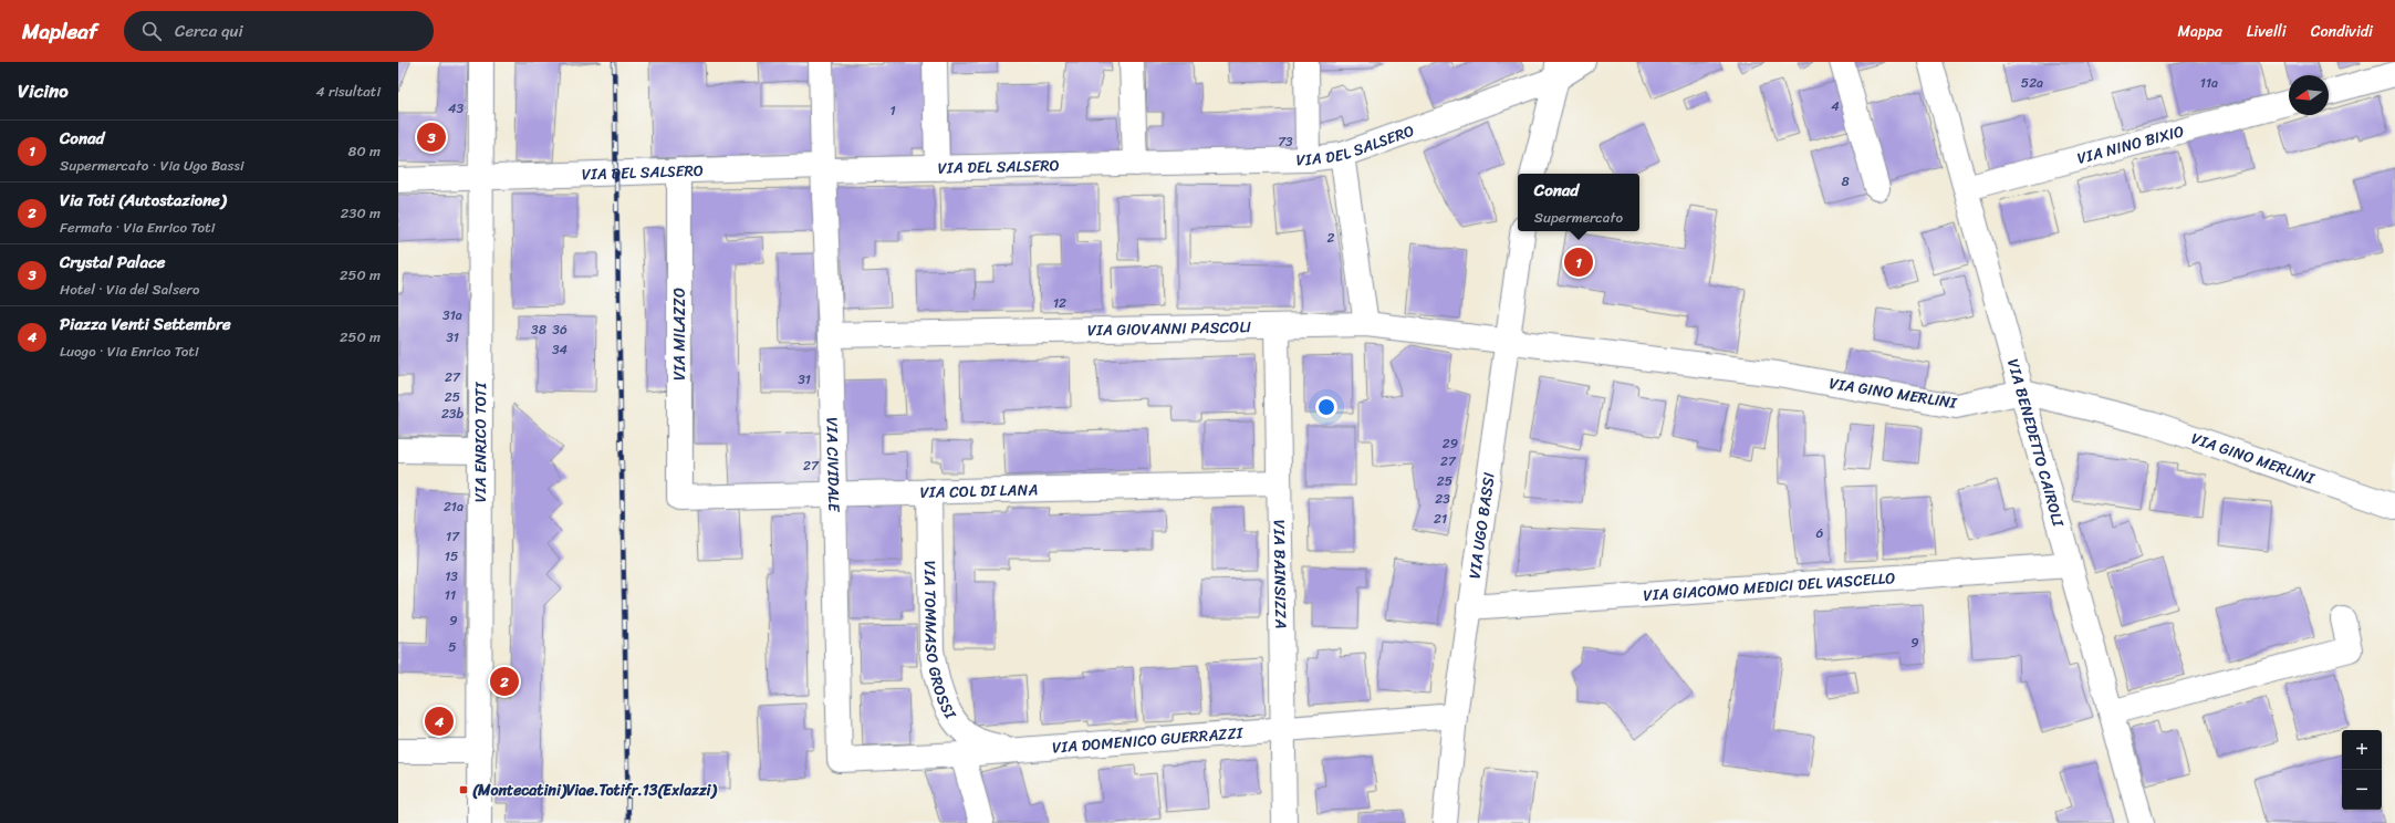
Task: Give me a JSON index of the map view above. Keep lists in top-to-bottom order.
{
  "streets": {
    "street": [
      "VIA DEL SALSERO",
      "VIA NINO BIXIO",
      "VIA GIOVANNI PASCOLI",
      "VIA MILAZZO",
      "VIA GINO MERLINI",
      "VIA ENRICO TOTI",
      "VIA BENEDETTO CAIROLI",
      "VIA CIVIDALE",
      "VIA COL DI LANA",
      "VIA UGO BASSI",
      "VIA BAINSIZZA",
      "VIA GIACOMO MEDICI DEL VASCELLO",
      "VIA TOMMASO GROSSI",
      "VIA DOMENICO GUERRAZZI"
    ]
  },
  "crossings": [
    ["VIA DEL SALSERO", "VIA MILAZZO"],
    ["VIA DEL SALSERO", "VIA ENRICO TOTI"],
    ["VIA DEL SALSERO", "VIA CIVIDALE"],
    ["VIA NINO BIXIO", "VIA BENEDETTO CAIROLI"],
    ["VIA GIOVANNI PASCOLI", "VIA GINO MERLINI"],
    ["VIA GIOVANNI PASCOLI", "VIA CIVIDALE"],
    ["VIA GIOVANNI PASCOLI", "VIA UGO BASSI"],
    ["VIA GIOVANNI PASCOLI", "VIA BAINSIZZA"],
    ["VIA MILAZZO", "VIA COL DI LANA"],
    ["VIA GINO MERLINI", "VIA BENEDETTO CAIROLI"],
    ["VIA GINO MERLINI", "VIA UGO BASSI"],
    ["VIA BENEDETTO CAIROLI", "VIA GIACOMO MEDICI DEL VASCELLO"],
    ["VIA CIVIDALE", "VIA COL DI LANA"],
    ["VIA CIVIDALE", "VIA DOMENICO GUERRAZZI"],
    ["VIA COL DI LANA", "VIA BAINSIZZA"],
    ["VIA COL DI LANA", "VIA TOMMASO GROSSI"],
    ["VIA UGO BASSI", "VIA GIACOMO MEDICI DEL VASCELLO"],
    ["VIA UGO BASSI", "VIA DOMENICO GUERRAZZI"],
    ["VIA BAINSIZZA", "VIA DOMENICO GUERRAZZI"],
    ["VIA TOMMASO GROSSI", "VIA DOMENICO GUERRAZZI"]
  ],
  "places": {
    "transit": ["(Montecatini)Viae.Totifr.13(Exlazzi)"]
  },
  "house_numbers": [
    "52a",
    "11a",
    "4",
    "43",
    "1",
    "73",
    "8",
    "2",
    "12",
    "31a",
    "38",
    "36",
    "31",
    "34",
    "27",
    "31",
    "25",
    "23b",
    "29",
    "27",
    "27",
    "25",
    "23",
    "21a",
    "21",
    "6",
    "17",
    "15",
    "13",
    "11",
    "9",
    "9",
    "5"
  ],
  "north": "left",
  "page": {
    "header": "Mapleaf",
    "search": "Cerca qui",
    "nav": ["Mappa", "Livelli", "Condividi"],
    "heading": ["Vicino", "4 risultati"],
    "list": [
      {
        "mark": "1",
        "name": "Conad",
        "note": "Supermercato · Via Ugo Bassi",
        "value": "80 m"
      },
      {
        "mark": "2",
        "name": "Via Toti (Autostazione)",
        "note": "Fermata · Via Enrico Toti",
        "value": "230 m"
      },
      {
        "mark": "3",
        "name": "Crystal Palace",
        "note": "Hotel · Via del Salsero",
        "value": "250 m"
      },
      {
        "mark": "4",
        "name": "Piazza Venti Settembre",
        "note": "Luogo · Via Enrico Toti",
        "value": "250 m"
      }
    ],
    "pins": [
      "3",
      "1",
      "2",
      "4"
    ],
    "popup": ["Conad", "Supermercato"],
    "map_buttons": ["+", "−"]
  }
}
